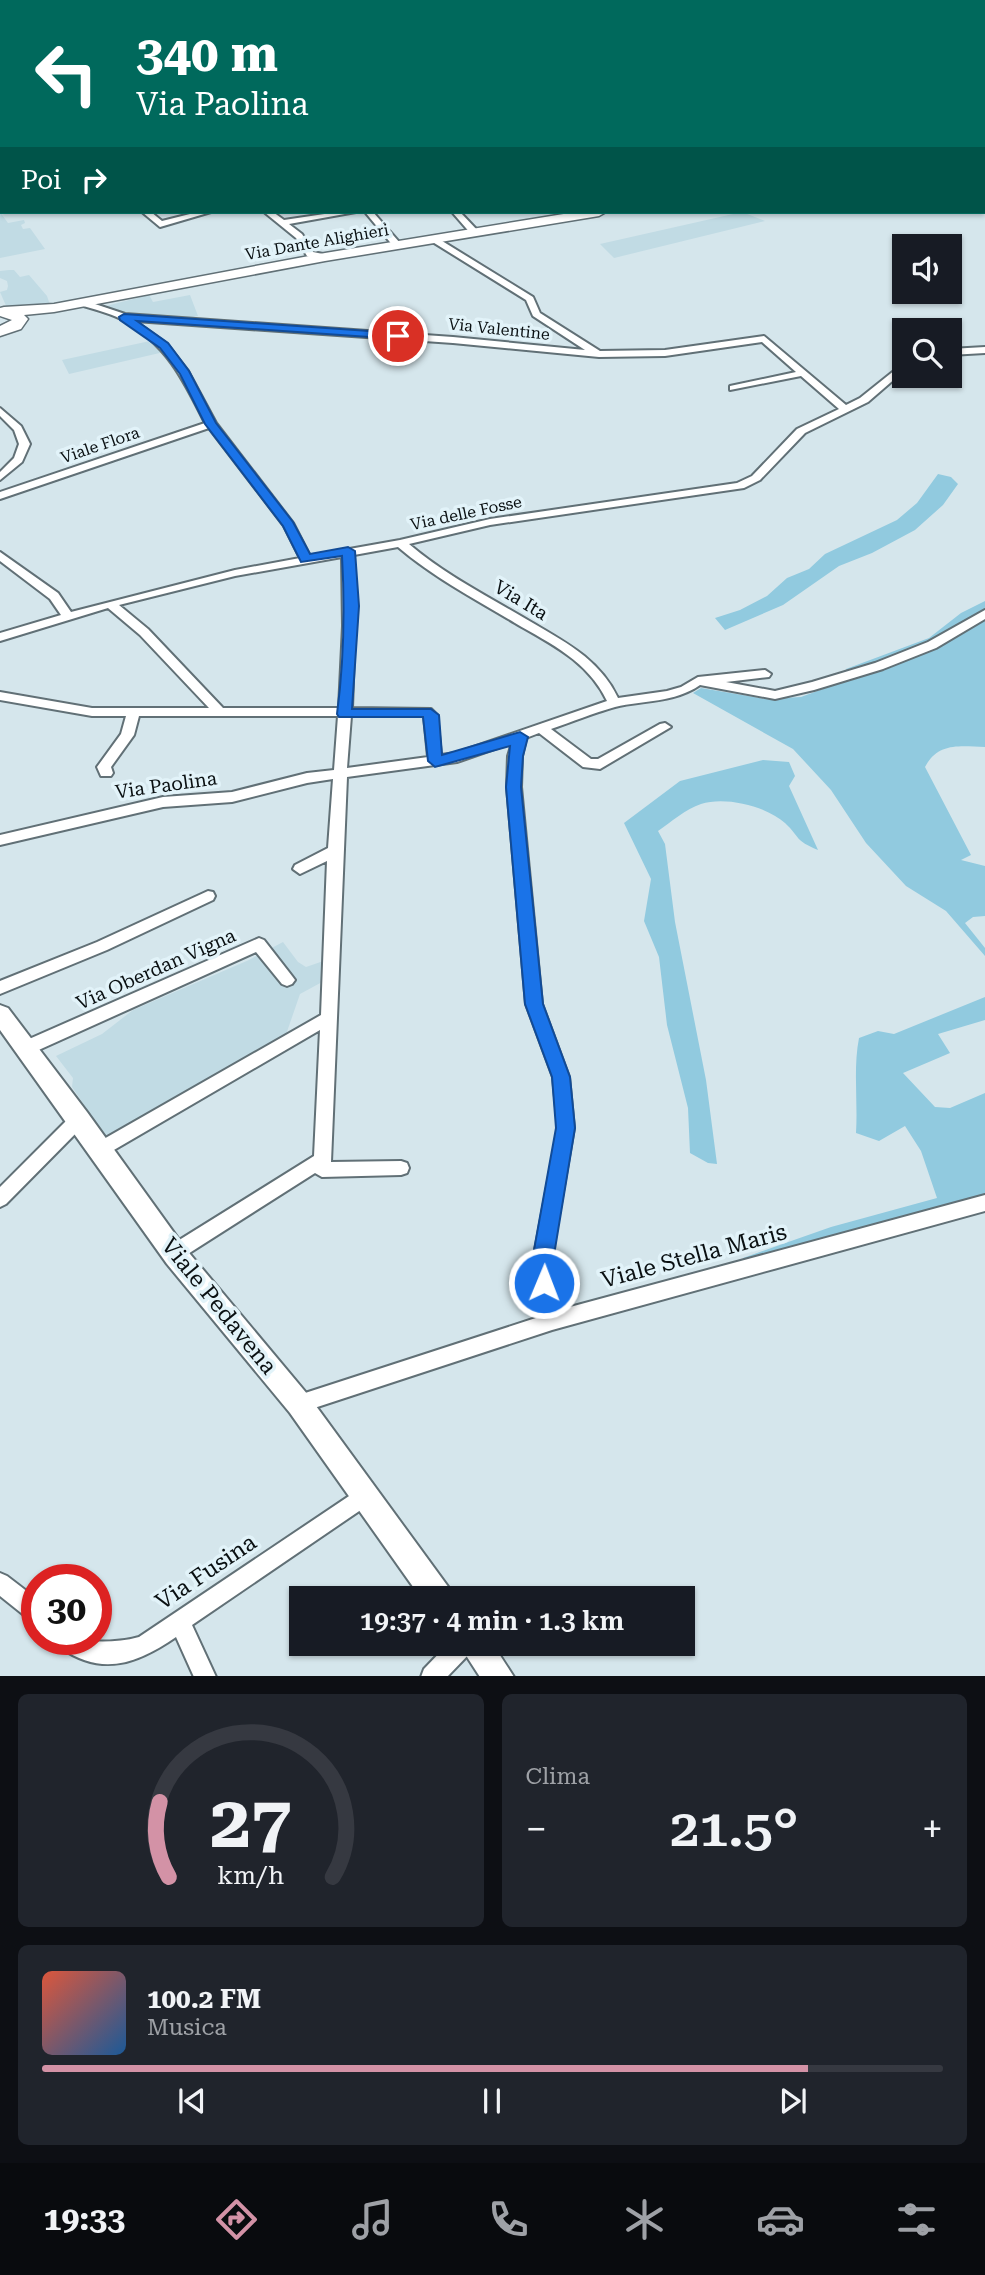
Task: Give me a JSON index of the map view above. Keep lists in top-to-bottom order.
{
  "streets": {
    "main road": ["Via Dante Alighieri", "Viale Pedavena"],
    "street": [
      "Via Valentine",
      "Viale Flora",
      "Via delle Fosse",
      "Via Ita",
      "Via Paolina",
      "Via Oberdan Vigna",
      "Viale Stella Maris",
      "Via Fusina"
    ]
  },
  "crossings": [
    ["Via Valentine", "Via delle Fosse"],
    ["Via delle Fosse", "Via Ita"],
    ["Via Ita", "Via Paolina"],
    ["Via Oberdan Vigna", "Viale Pedavena"],
    ["Viale Stella Maris", "Viale Pedavena"],
    ["Viale Pedavena", "Via Fusina"]
  ],
  "page": {
    "turn": ["340 m", "Via Paolina"],
    "then": "Poi",
    "limit": "30",
    "trip": "19:37 · 4 min · 1.3 km",
    "tile": "Clima",
    "heat": ["−", "21.5°", "+"],
    "song": ["100.2 FM", "Musica"],
    "tabs": "19:33",
    "gauge": ["27", "km/h"]
  }
}
